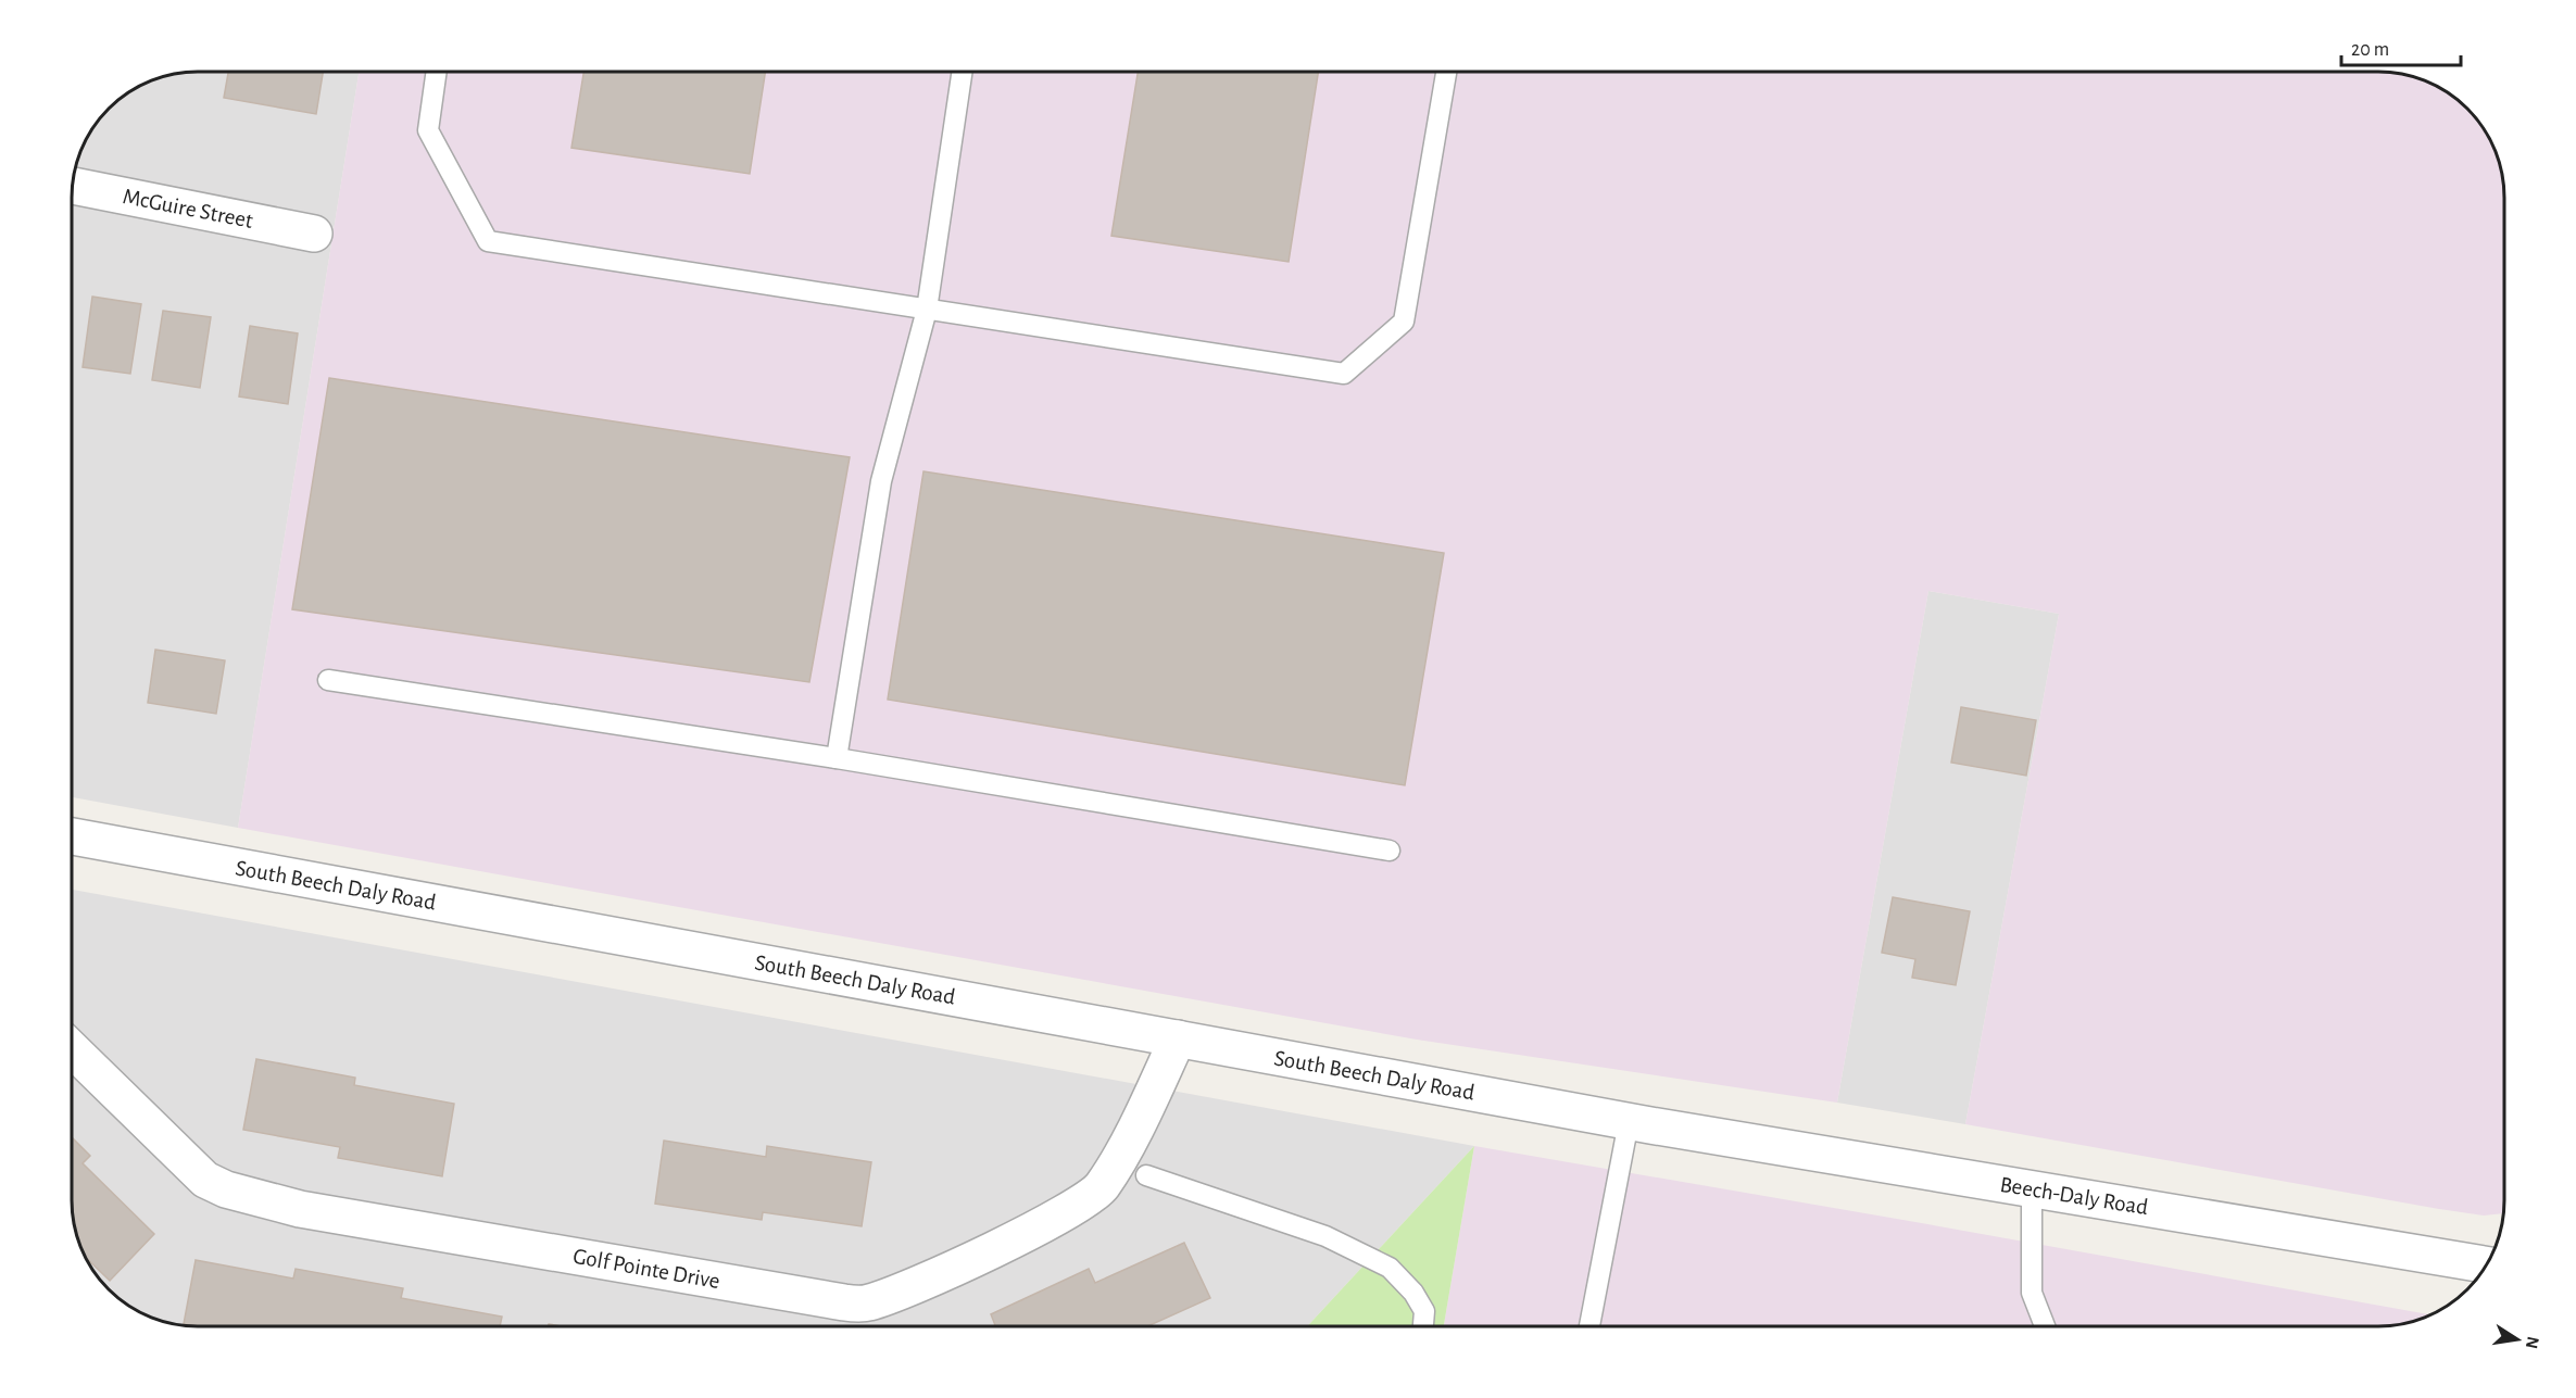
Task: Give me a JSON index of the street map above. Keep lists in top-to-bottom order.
{
  "streets": {
    "street": [
      "McGuire Street",
      "South Beech Daly Road",
      "Beech-Daly Road",
      "Golf Pointe Drive"
    ]
  },
  "crossings": [
    ["South Beech Daly Road", "Beech-Daly Road"],
    ["South Beech Daly Road", "Golf Pointe Drive"]
  ],
  "scale_bar": "20 m",
  "north": "right"
}
